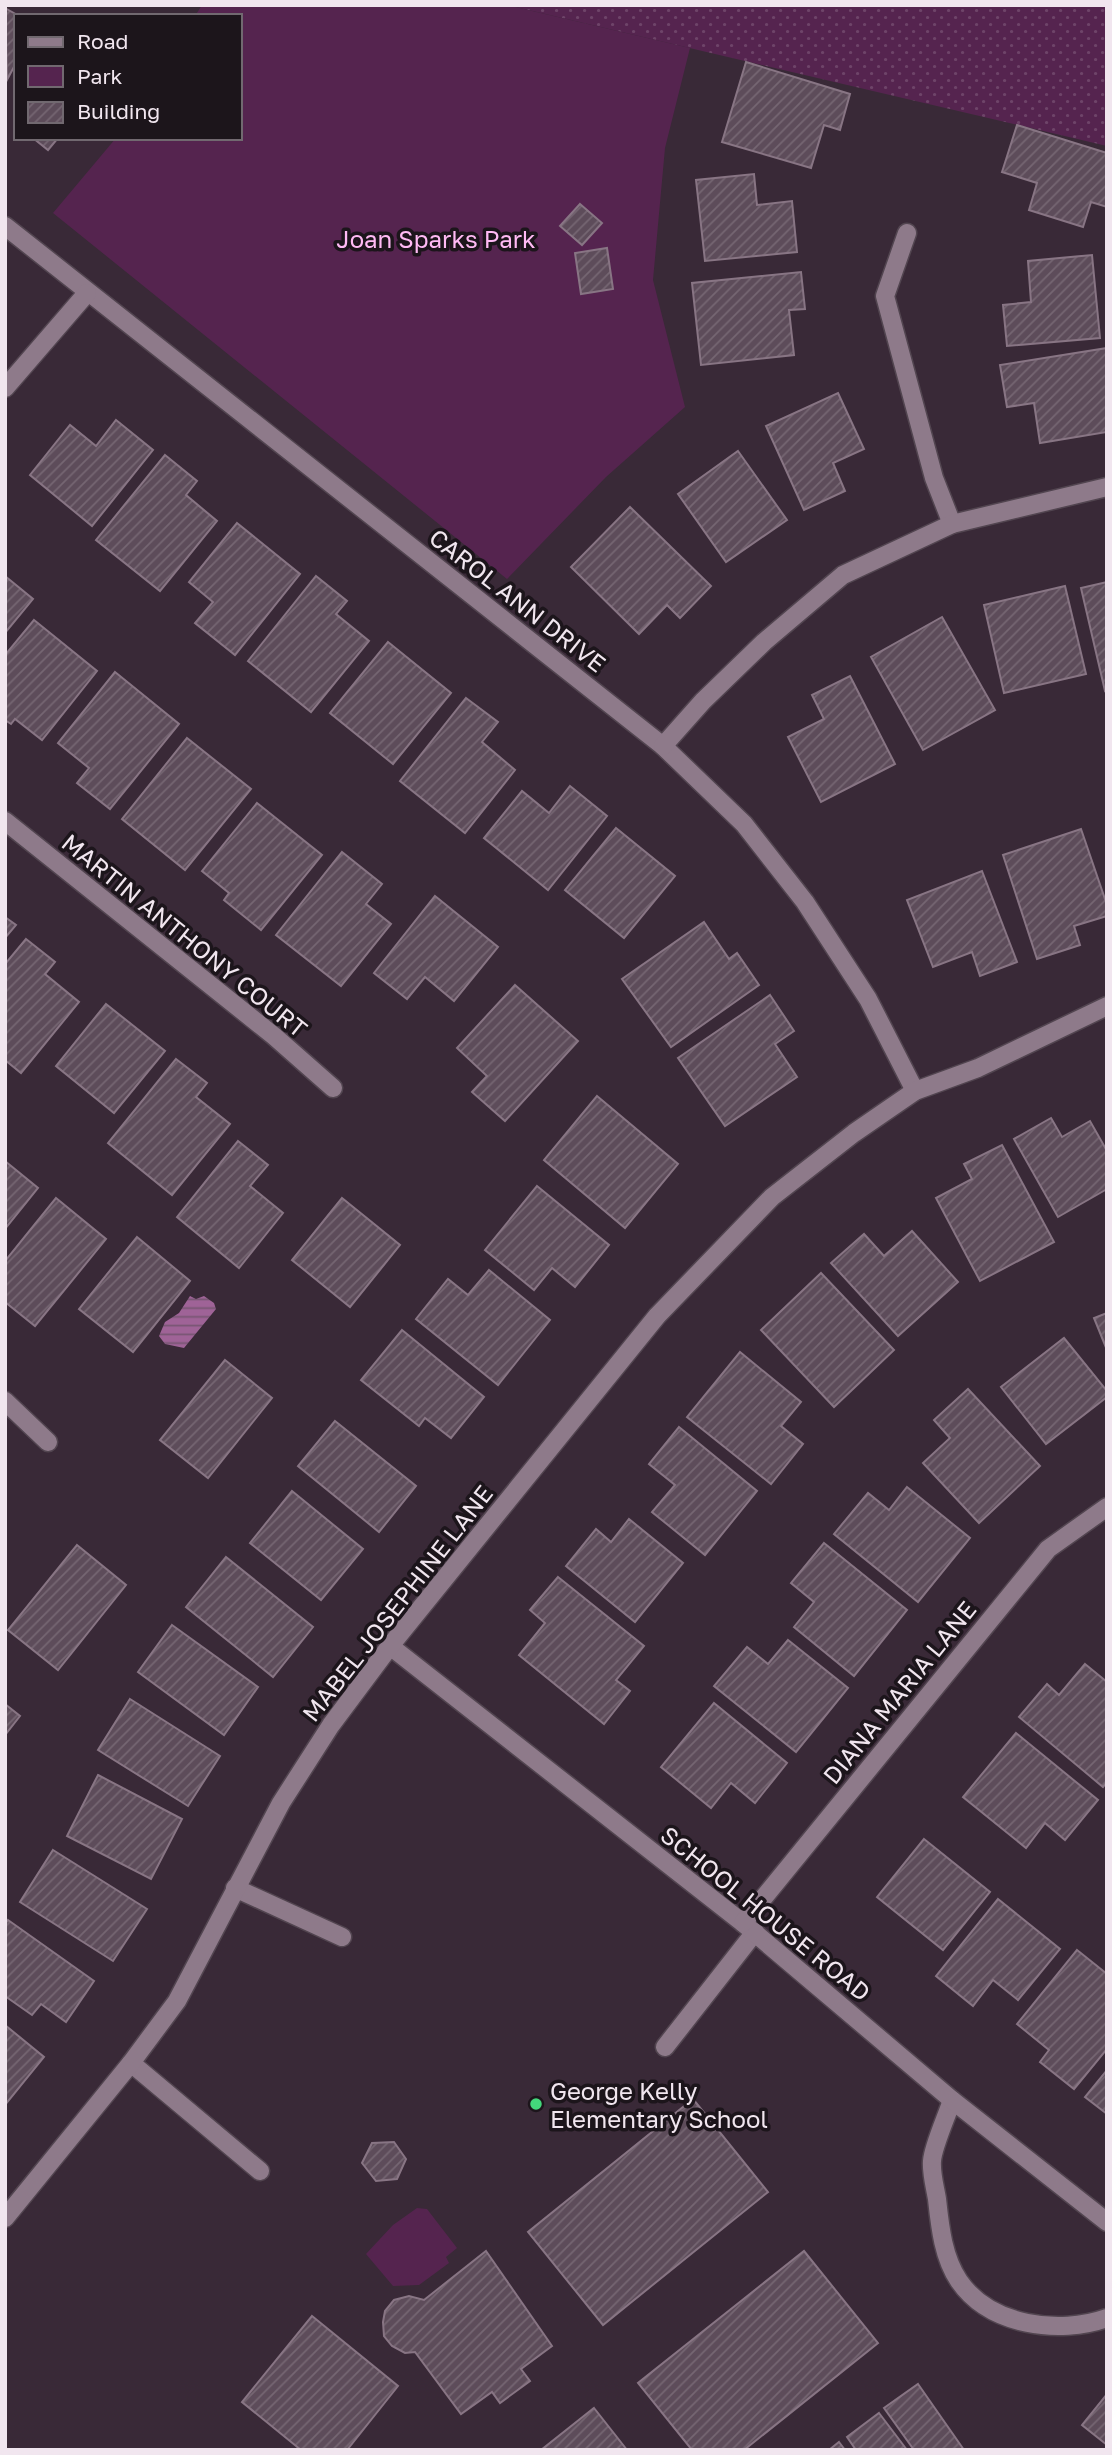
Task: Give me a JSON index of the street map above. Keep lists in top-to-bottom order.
{
  "streets": {
    "street": [
      "CAROL ANN DRIVE",
      "MARTIN ANTHONY COURT",
      "MABEL JOSEPHINE LANE",
      "DIANA MARIA LANE",
      "SCHOOL HOUSE ROAD"
    ]
  },
  "crossings": [
    ["CAROL ANN DRIVE", "MABEL JOSEPHINE LANE"],
    ["MABEL JOSEPHINE LANE", "SCHOOL HOUSE ROAD"],
    ["DIANA MARIA LANE", "SCHOOL HOUSE ROAD"]
  ],
  "parks": ["Joan Sparks Park"],
  "places": ["George Kelly Elementary School"],
  "legend": ["Road", "Park", "Building"]
}
